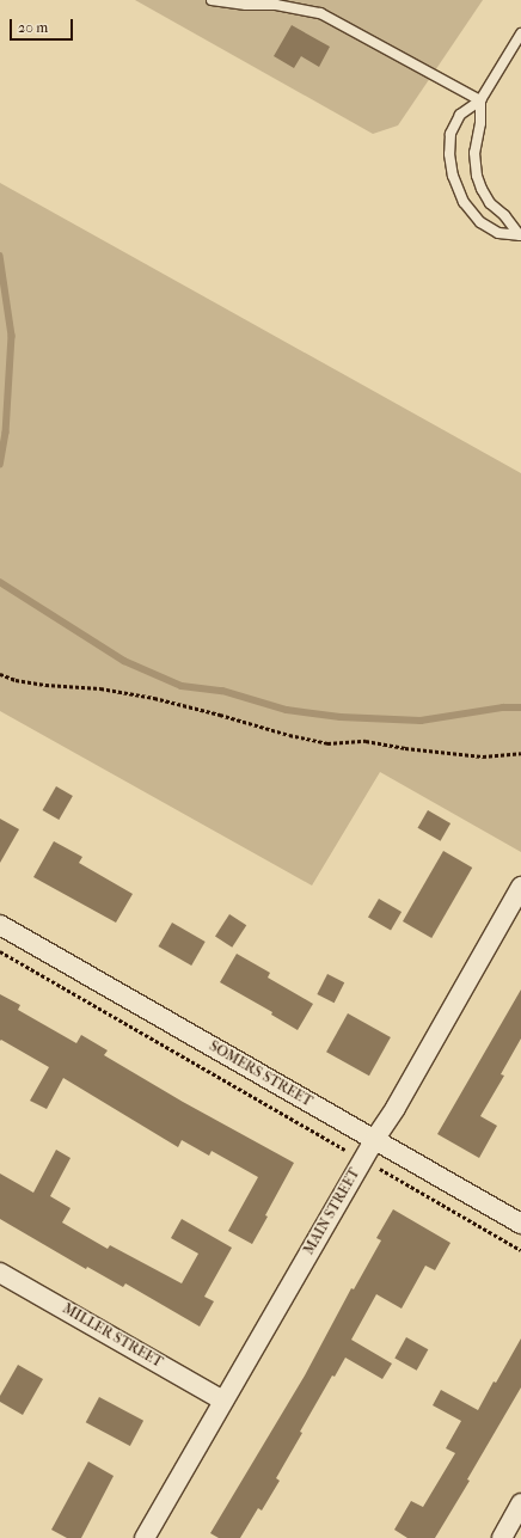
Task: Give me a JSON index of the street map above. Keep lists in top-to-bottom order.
{
  "streets": {
    "street": ["SOMERS STREET", "MAIN STREET", "MILLER STREET"]
  },
  "crossings": [
    ["SOMERS STREET", "MAIN STREET"],
    ["MAIN STREET", "MILLER STREET"]
  ],
  "scale_bar": "20 m"
}
